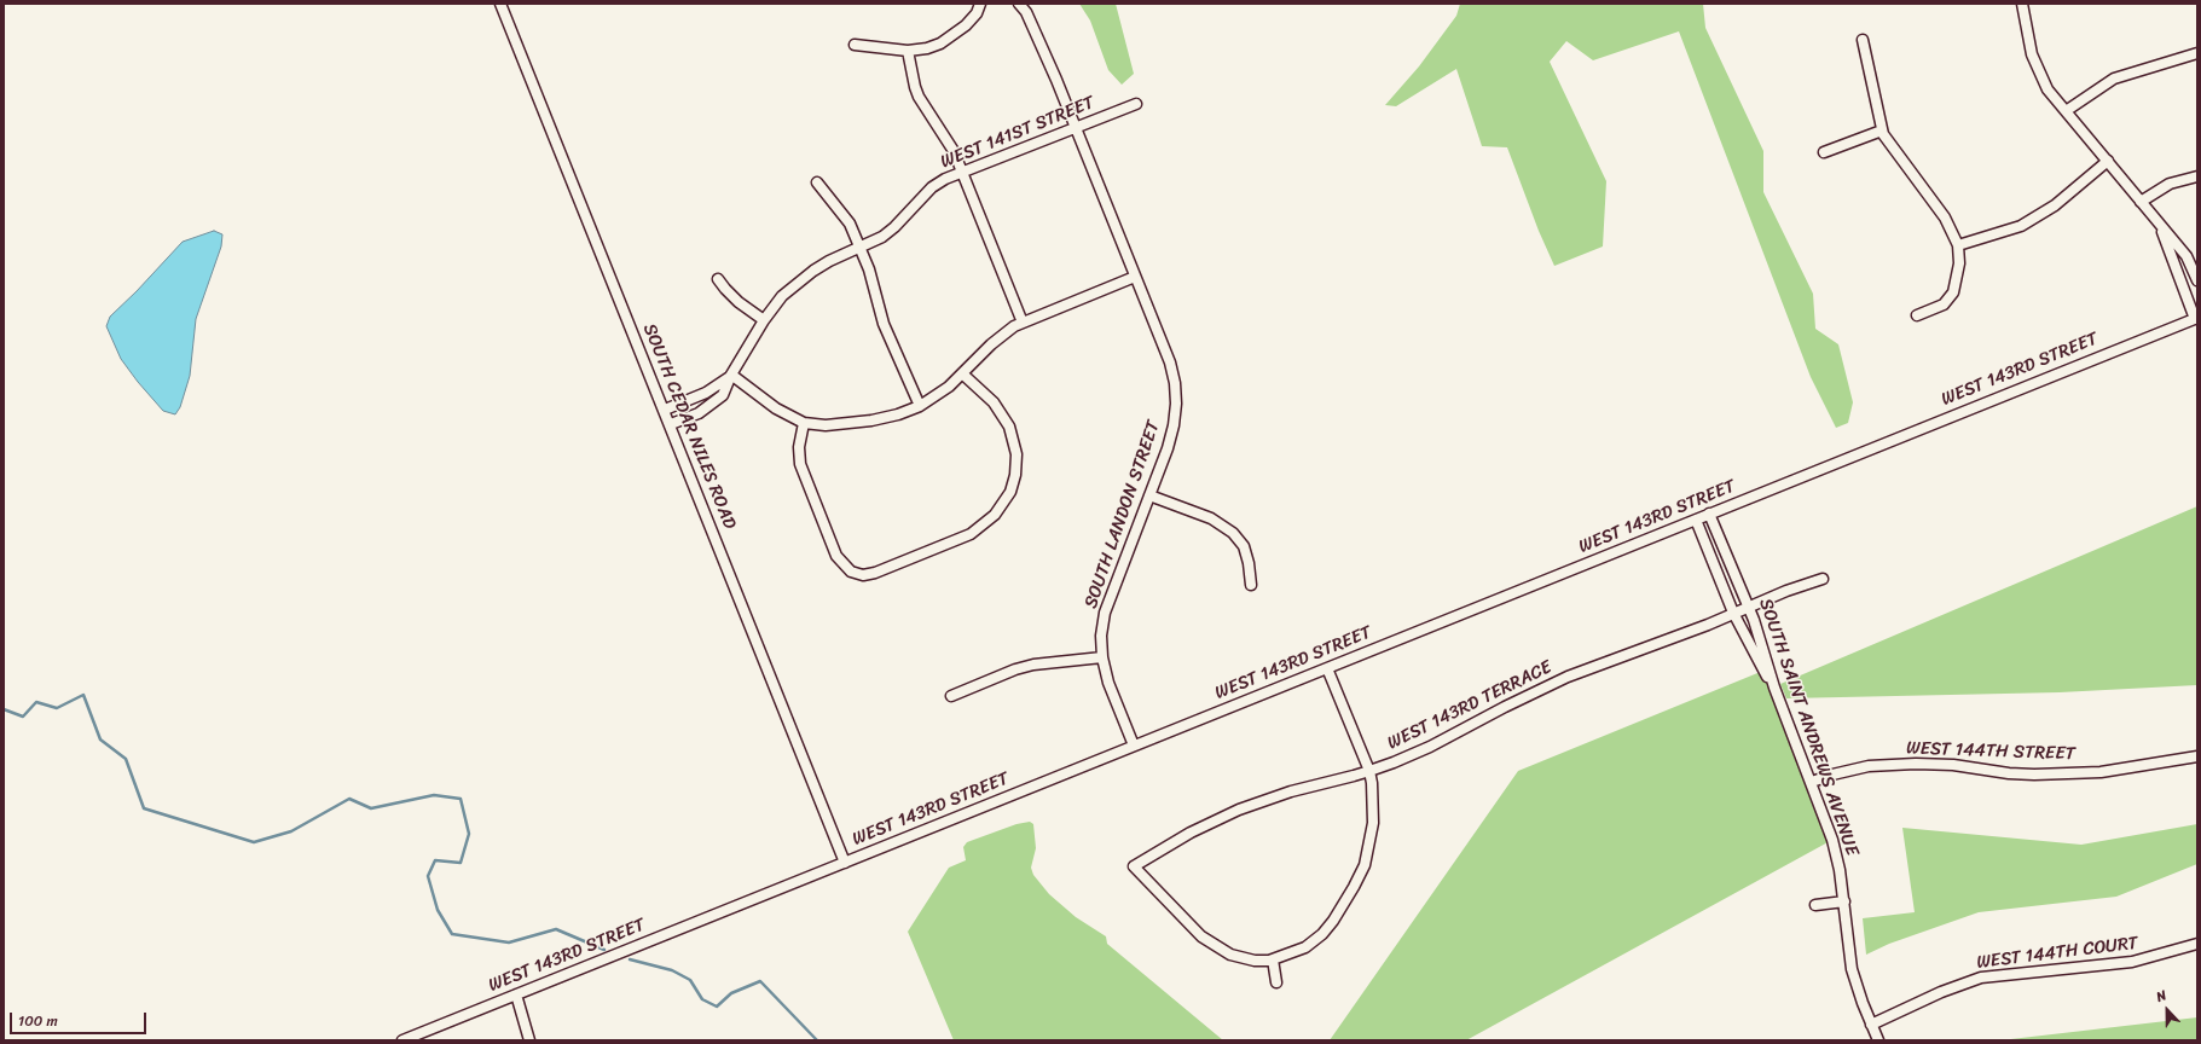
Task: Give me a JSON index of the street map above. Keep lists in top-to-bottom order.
{
  "streets": {
    "street": [
      "WEST 141ST STREET",
      "WEST 143RD STREET",
      "SOUTH CEDAR NILES ROAD",
      "SOUTH LANDON STREET",
      "WEST 143RD TERRACE",
      "SOUTH SAINT ANDREWS AVENUE",
      "WEST 144TH STREET",
      "WEST 144TH COURT"
    ]
  },
  "crossings": [
    ["WEST 141ST STREET", "SOUTH CEDAR NILES ROAD"],
    ["WEST 141ST STREET", "SOUTH LANDON STREET"],
    ["WEST 143RD STREET", "SOUTH CEDAR NILES ROAD"],
    ["WEST 143RD STREET", "SOUTH LANDON STREET"],
    ["WEST 143RD STREET", "SOUTH SAINT ANDREWS AVENUE"],
    ["WEST 143RD TERRACE", "SOUTH SAINT ANDREWS AVENUE"],
    ["SOUTH SAINT ANDREWS AVENUE", "WEST 144TH STREET"],
    ["SOUTH SAINT ANDREWS AVENUE", "WEST 144TH COURT"]
  ],
  "scale_bar": "100 m",
  "north": "top"
}
